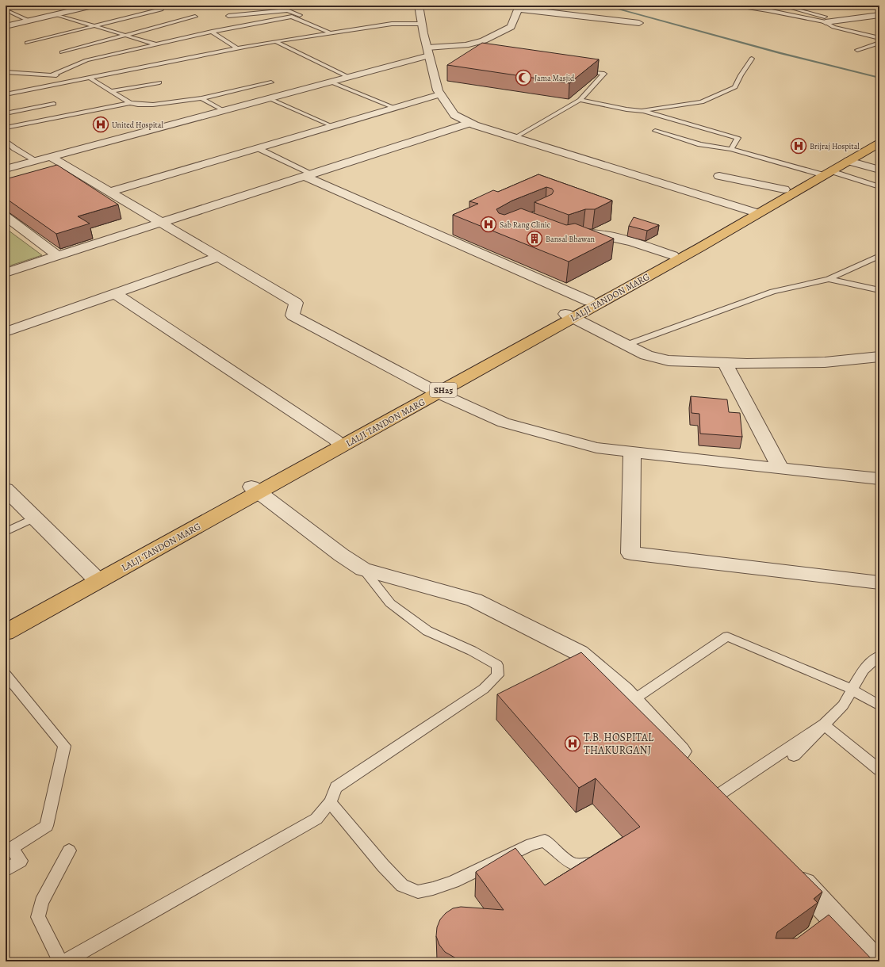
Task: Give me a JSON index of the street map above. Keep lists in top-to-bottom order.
{
  "streets": {
    "main road": ["LALJI TANDON MARG", "SH25"]
  },
  "places": {
    "mosque": ["Jama Masjid"],
    "hospital": [
      "United Hospital",
      "Brijraj Hospital",
      "Sab Rang Clinic",
      "T.B. HOSPITAL THAKURGANJ"
    ],
    "building": ["Bansal Bhawan"]
  }
}
